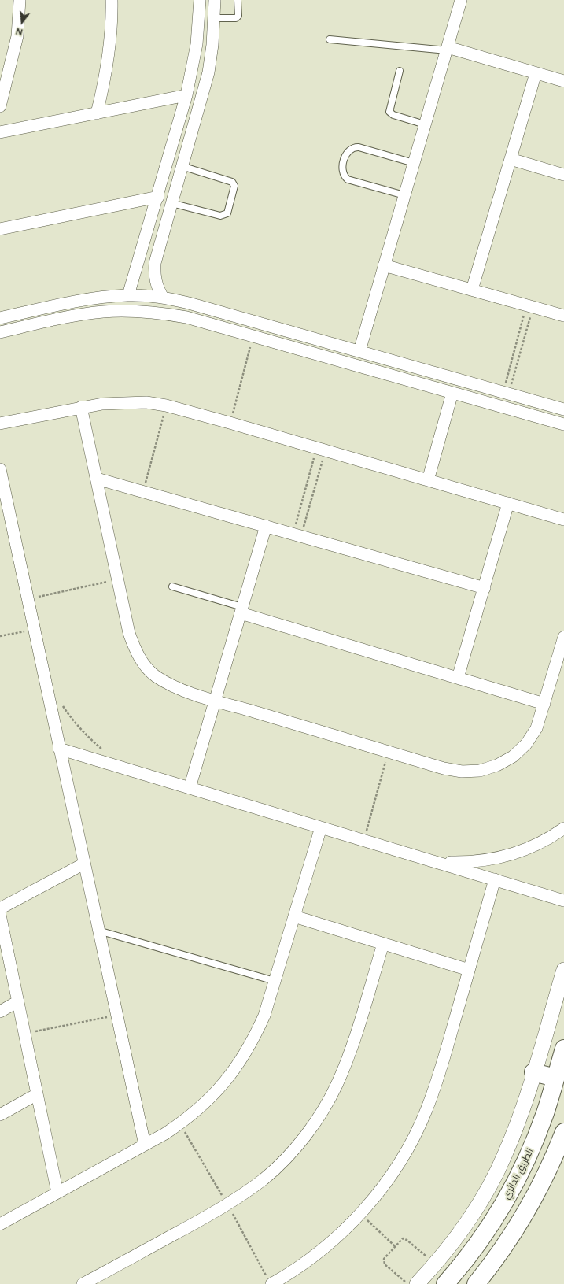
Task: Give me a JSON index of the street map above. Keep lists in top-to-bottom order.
{
  "streets": {
    "main road": ["الطريق الدائري"]
  },
  "north": "bottom"
}
